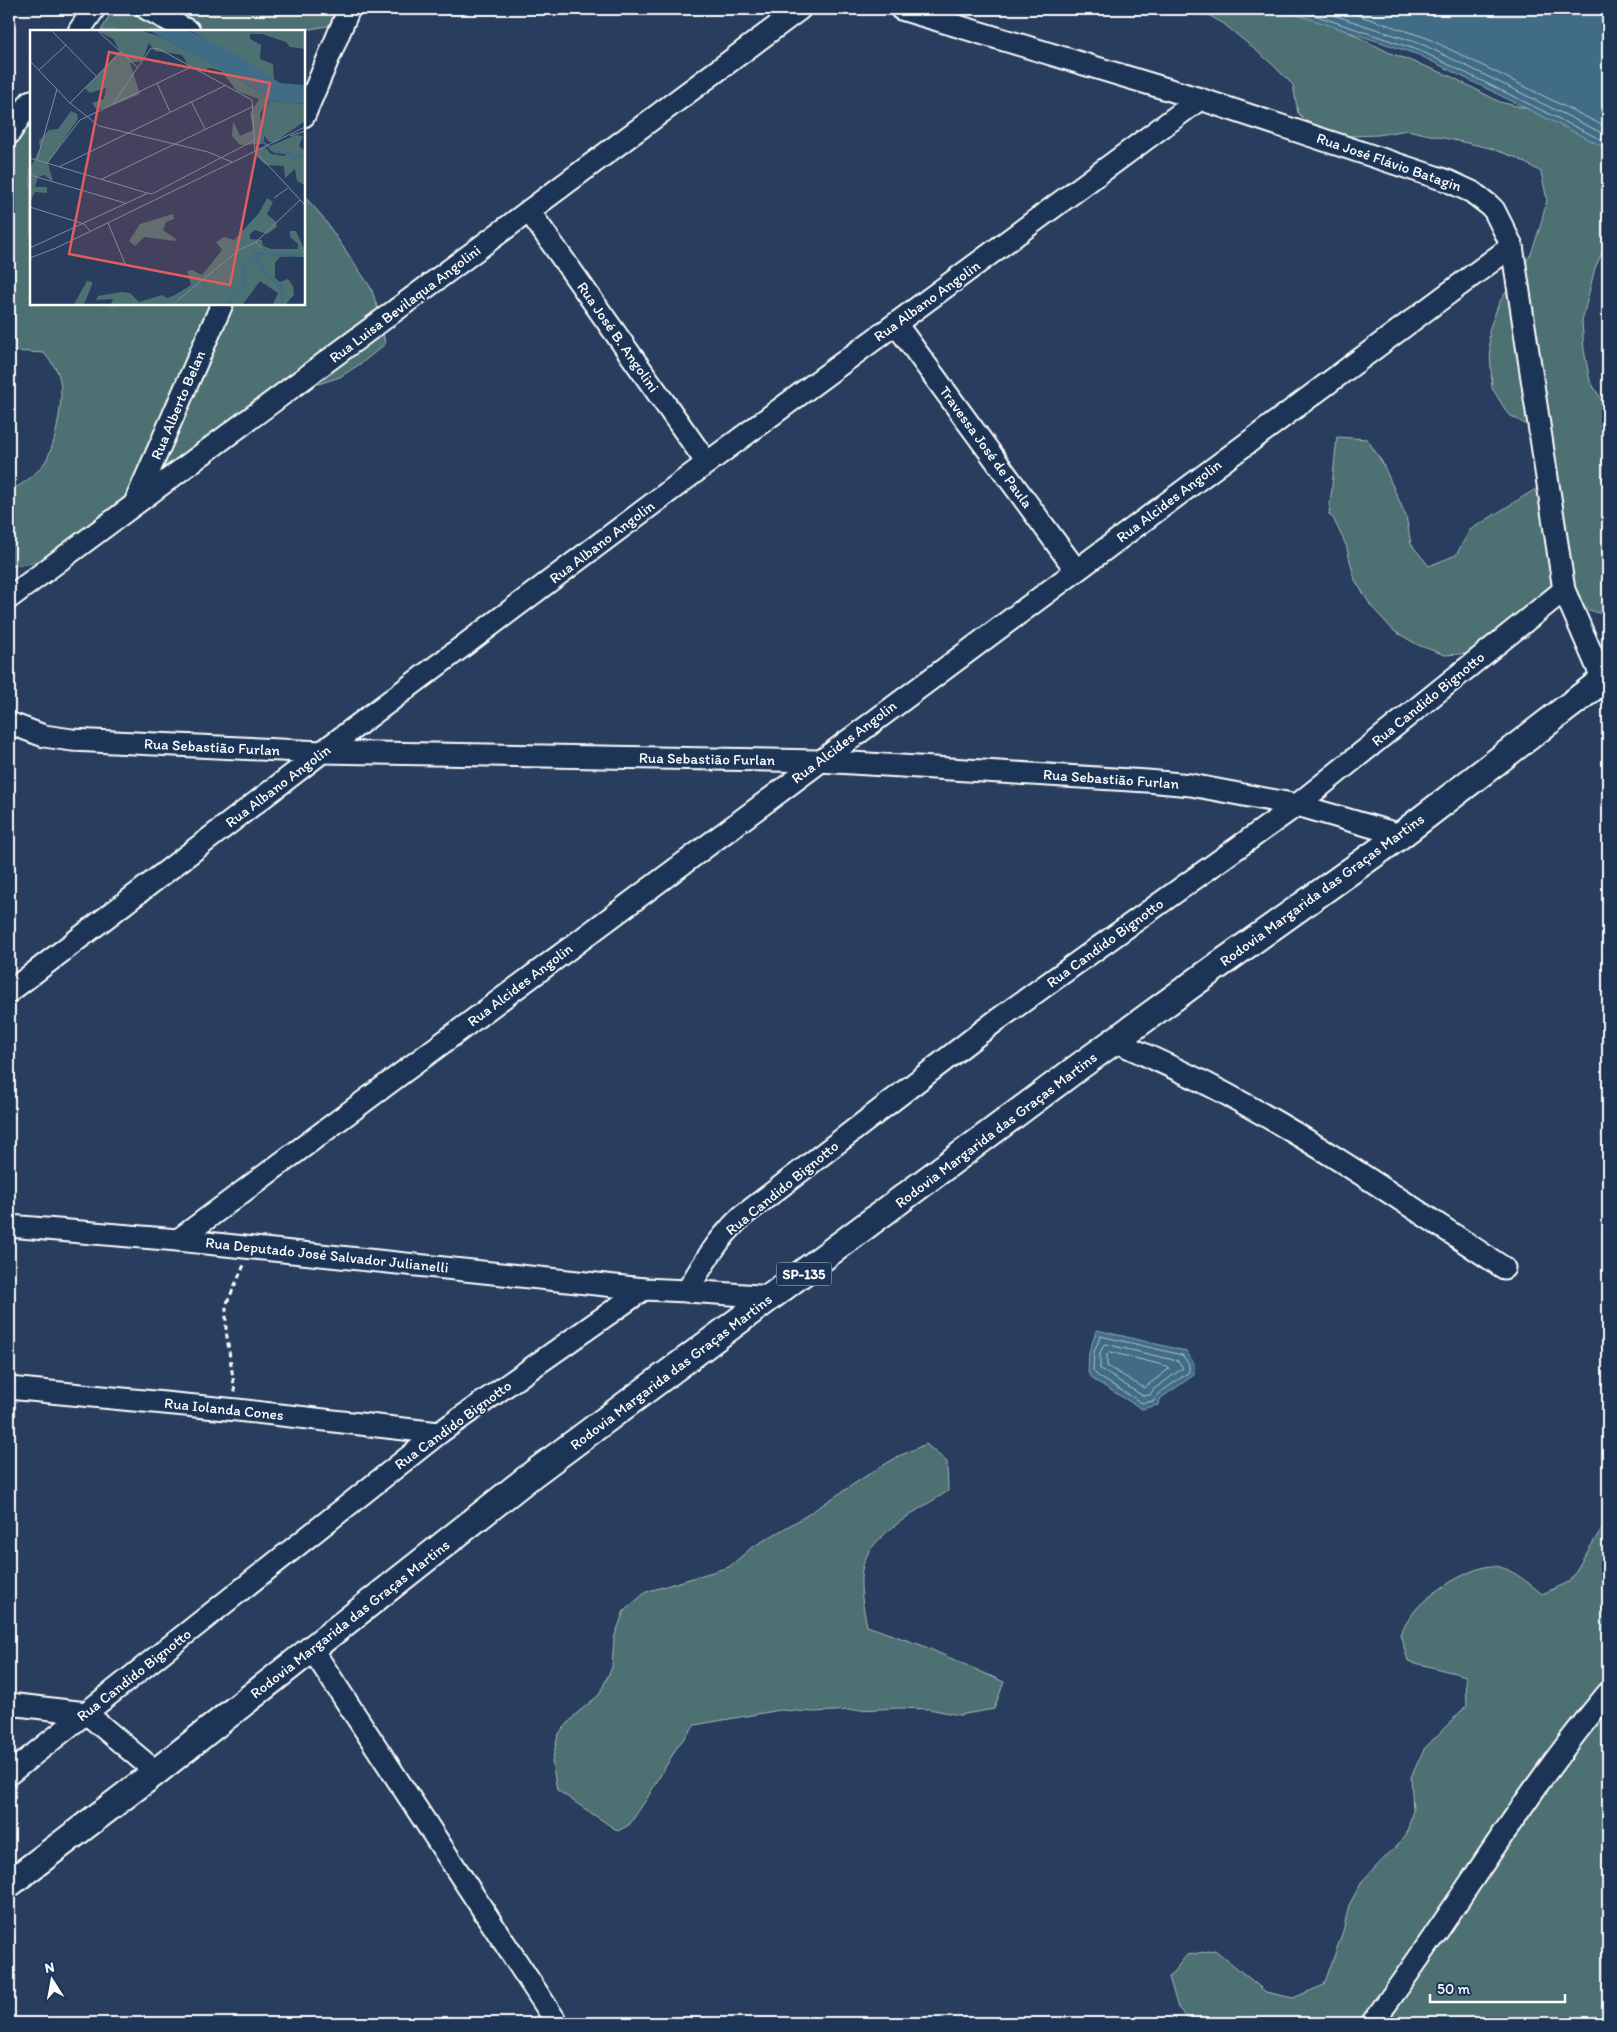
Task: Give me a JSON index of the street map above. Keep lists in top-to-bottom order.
{
  "streets": {
    "main road": ["Rodovia Margarida das Graças Martins", "SP-135"],
    "street": [
      "Rua José Flávio Batagin",
      "Rua Albano Angolin",
      "Rua Luisa Bevilaqua Angolini",
      "Rua José B. Angolini",
      "Rua Alberto Belan",
      "Travessa José de Paula",
      "Rua Alcides Angolin",
      "Rua Candido Bignotto",
      "Rua Sebastião Furlan",
      "Rua Deputado José Salvador Julianelli",
      "Rua Iolanda Cones"
    ]
  },
  "crossings": [
    ["Rua José Flávio Batagin", "Rua Albano Angolin"],
    ["Rua José Flávio Batagin", "Rua Alcides Angolin"],
    ["Rua José Flávio Batagin", "Rua Candido Bignotto"],
    ["Rua José Flávio Batagin", "Rodovia Margarida das Graças Martins"],
    ["Rua Albano Angolin", "Rua José B. Angolini"],
    ["Rua Albano Angolin", "Travessa José de Paula"],
    ["Rua Albano Angolin", "Rua Sebastião Furlan"],
    ["Rua Luisa Bevilaqua Angolini", "Rua José B. Angolini"],
    ["Rua Luisa Bevilaqua Angolini", "Rua Alberto Belan"],
    ["Travessa José de Paula", "Rua Alcides Angolin"],
    ["Rua Alcides Angolin", "Rua Sebastião Furlan"],
    ["Rua Alcides Angolin", "Rua Deputado José Salvador Julianelli"],
    ["Rua Candido Bignotto", "Rua Sebastião Furlan"],
    ["Rua Candido Bignotto", "Rua Deputado José Salvador Julianelli"],
    ["Rua Candido Bignotto", "Rua Iolanda Cones"],
    ["Rua Sebastião Furlan", "Rodovia Margarida das Graças Martins"]
  ],
  "scale_bar": "50 m",
  "north": "top"
}
